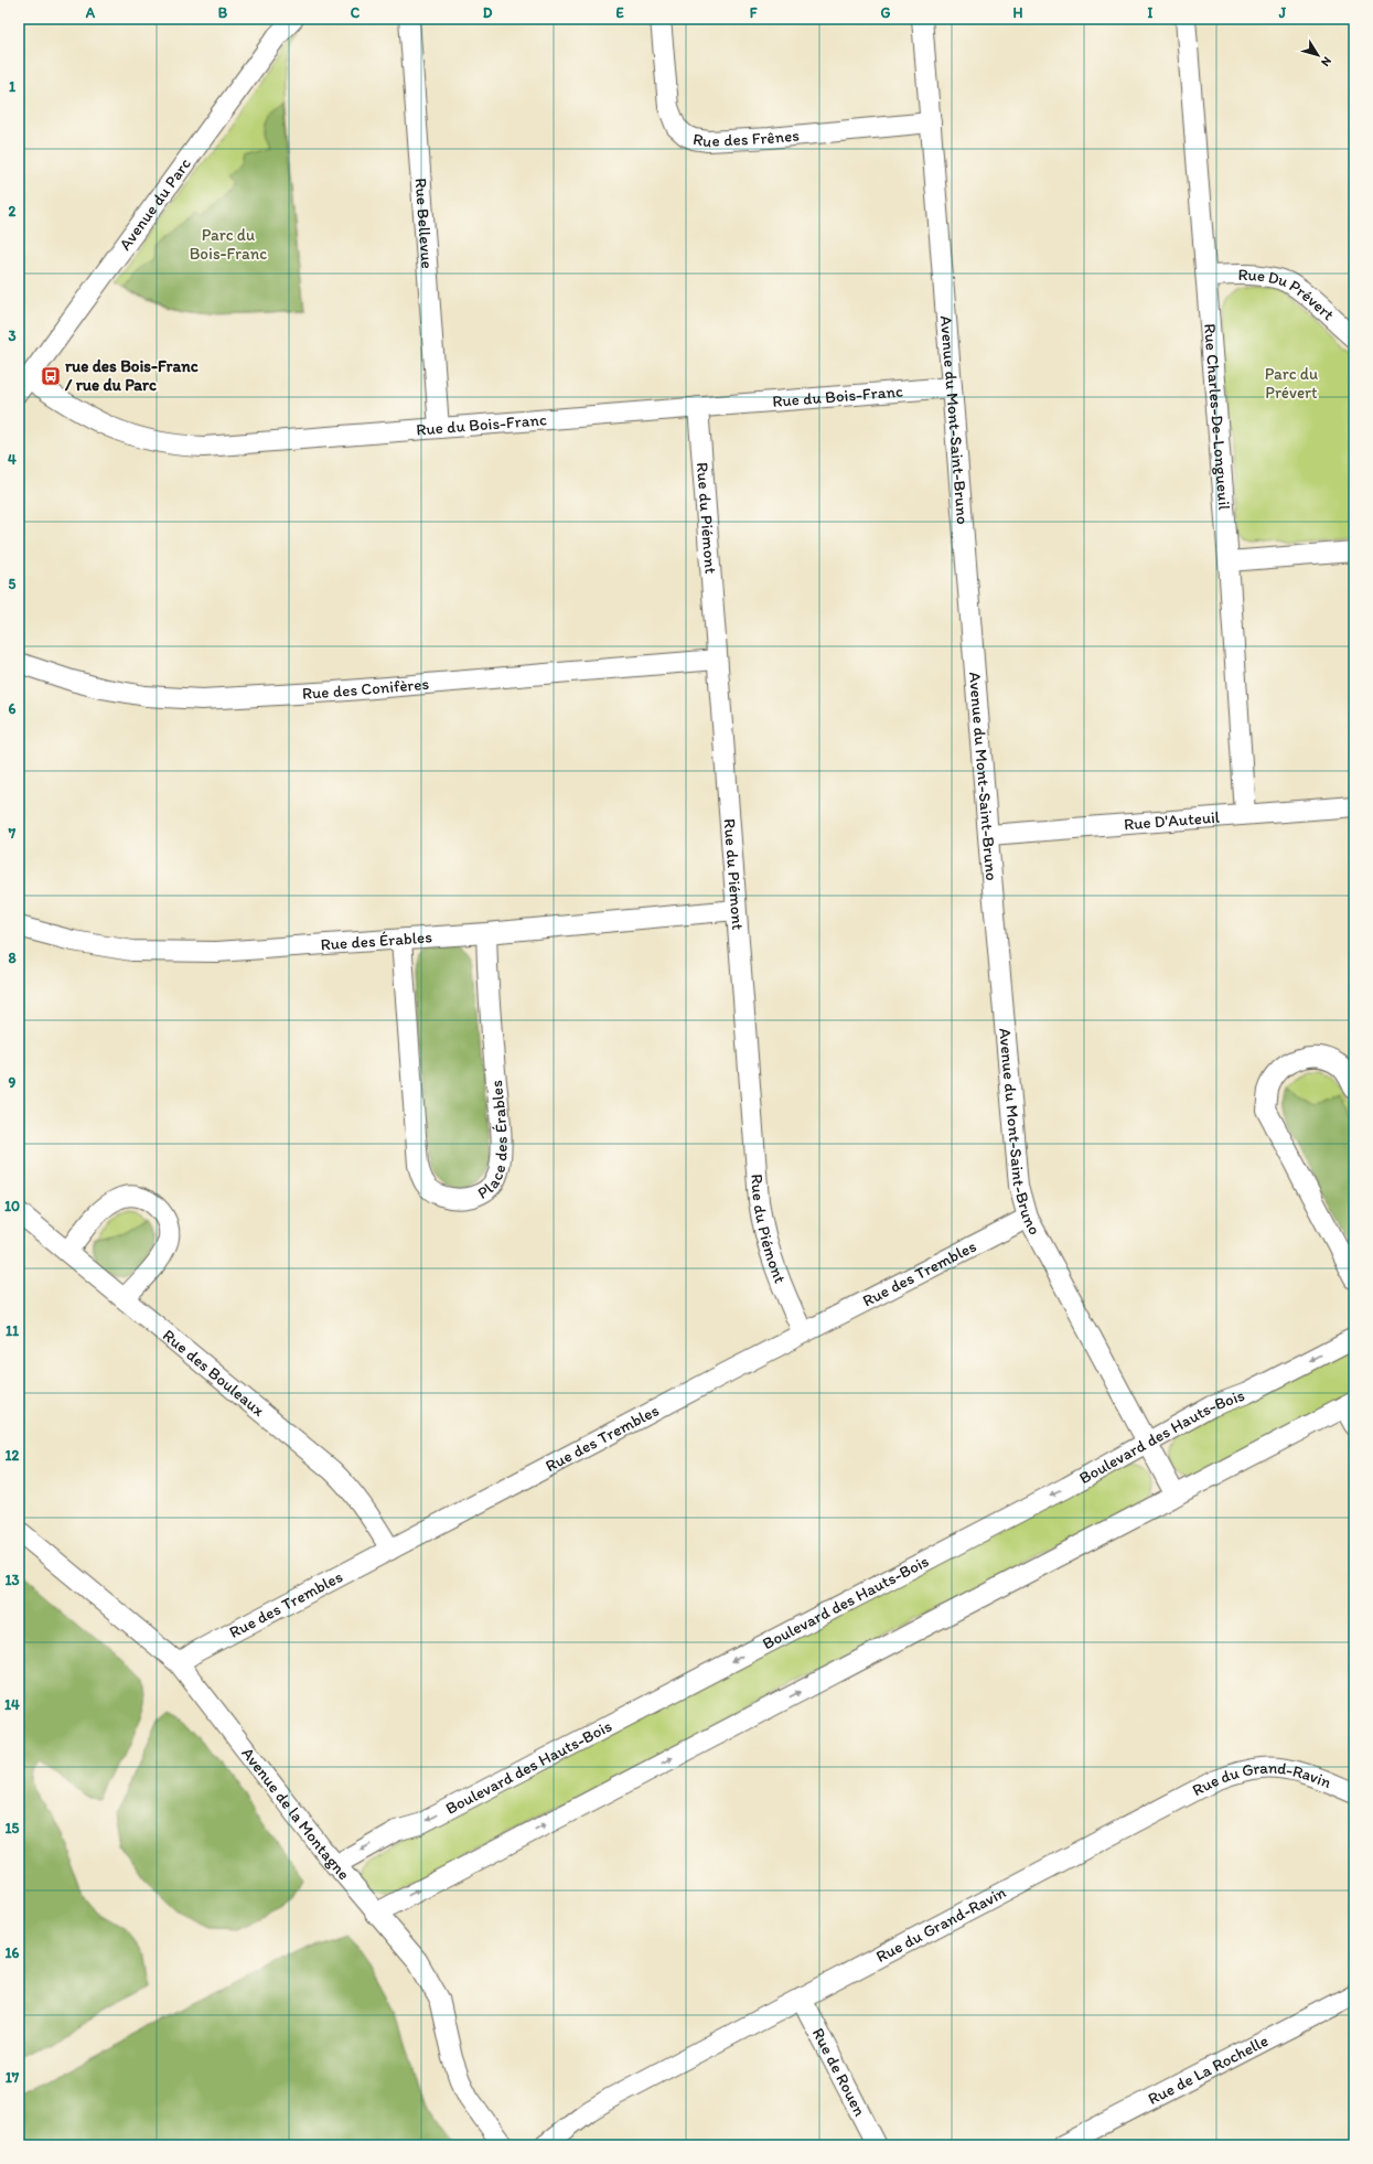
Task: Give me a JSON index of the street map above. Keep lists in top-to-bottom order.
{
  "streets": {
    "street": [
      "Rue des Frênes",
      "Avenue du Parc",
      "Rue Bellevue",
      "Rue Du Prévert",
      "Rue du Bois-Franc",
      "Rue Charles-De-Longueuil",
      "Avenue du Mont-Saint-Bruno",
      "Rue du Piémont",
      "Rue des Conifères",
      "Rue D'Auteuil",
      "Rue des Érables",
      "Place des Érables",
      "Rue des Trembles",
      "Rue des Bouleaux",
      "Boulevard des Hauts-Bois",
      "Rue du Grand-Ravin",
      "Avenue de la Montagne",
      "Rue de La Rochelle",
      "Rue de Rouen"
    ]
  },
  "crossings": [
    ["Rue des Frênes", "Avenue du Mont-Saint-Bruno"],
    ["Avenue du Parc", "Rue du Bois-Franc"],
    ["Rue Bellevue", "Rue du Bois-Franc"],
    ["Rue Du Prévert", "Rue Charles-De-Longueuil"],
    ["Rue du Bois-Franc", "Avenue du Mont-Saint-Bruno"],
    ["Rue du Bois-Franc", "Rue du Piémont"],
    ["Rue Charles-De-Longueuil", "Rue D'Auteuil"],
    ["Avenue du Mont-Saint-Bruno", "Rue D'Auteuil"],
    ["Avenue du Mont-Saint-Bruno", "Rue des Trembles"],
    ["Avenue du Mont-Saint-Bruno", "Boulevard des Hauts-Bois"],
    ["Rue du Piémont", "Rue des Conifères"],
    ["Rue du Piémont", "Rue des Érables"],
    ["Rue du Piémont", "Rue des Trembles"],
    ["Rue des Érables", "Place des Érables"],
    ["Rue des Trembles", "Rue des Bouleaux"],
    ["Rue des Trembles", "Avenue de la Montagne"],
    ["Boulevard des Hauts-Bois", "Avenue de la Montagne"],
    ["Rue du Grand-Ravin", "Rue de Rouen"]
  ],
  "parks": ["Parc du Bois-Franc", "Parc du Prévert"],
  "places": {
    "bus stop": ["rue des Bois-Franc / rue du Parc"]
  },
  "north": "bottom right",
  "grid": {
    "columns": [
      "A",
      "B",
      "C",
      "D",
      "E",
      "F",
      "G",
      "H",
      "I",
      "J"
    ],
    "rows": [
      "1",
      "2",
      "3",
      "4",
      "5",
      "6",
      "7",
      "8",
      "9",
      "10",
      "11",
      "12",
      "13",
      "14",
      "15",
      "16",
      "17"
    ]
  }
}
